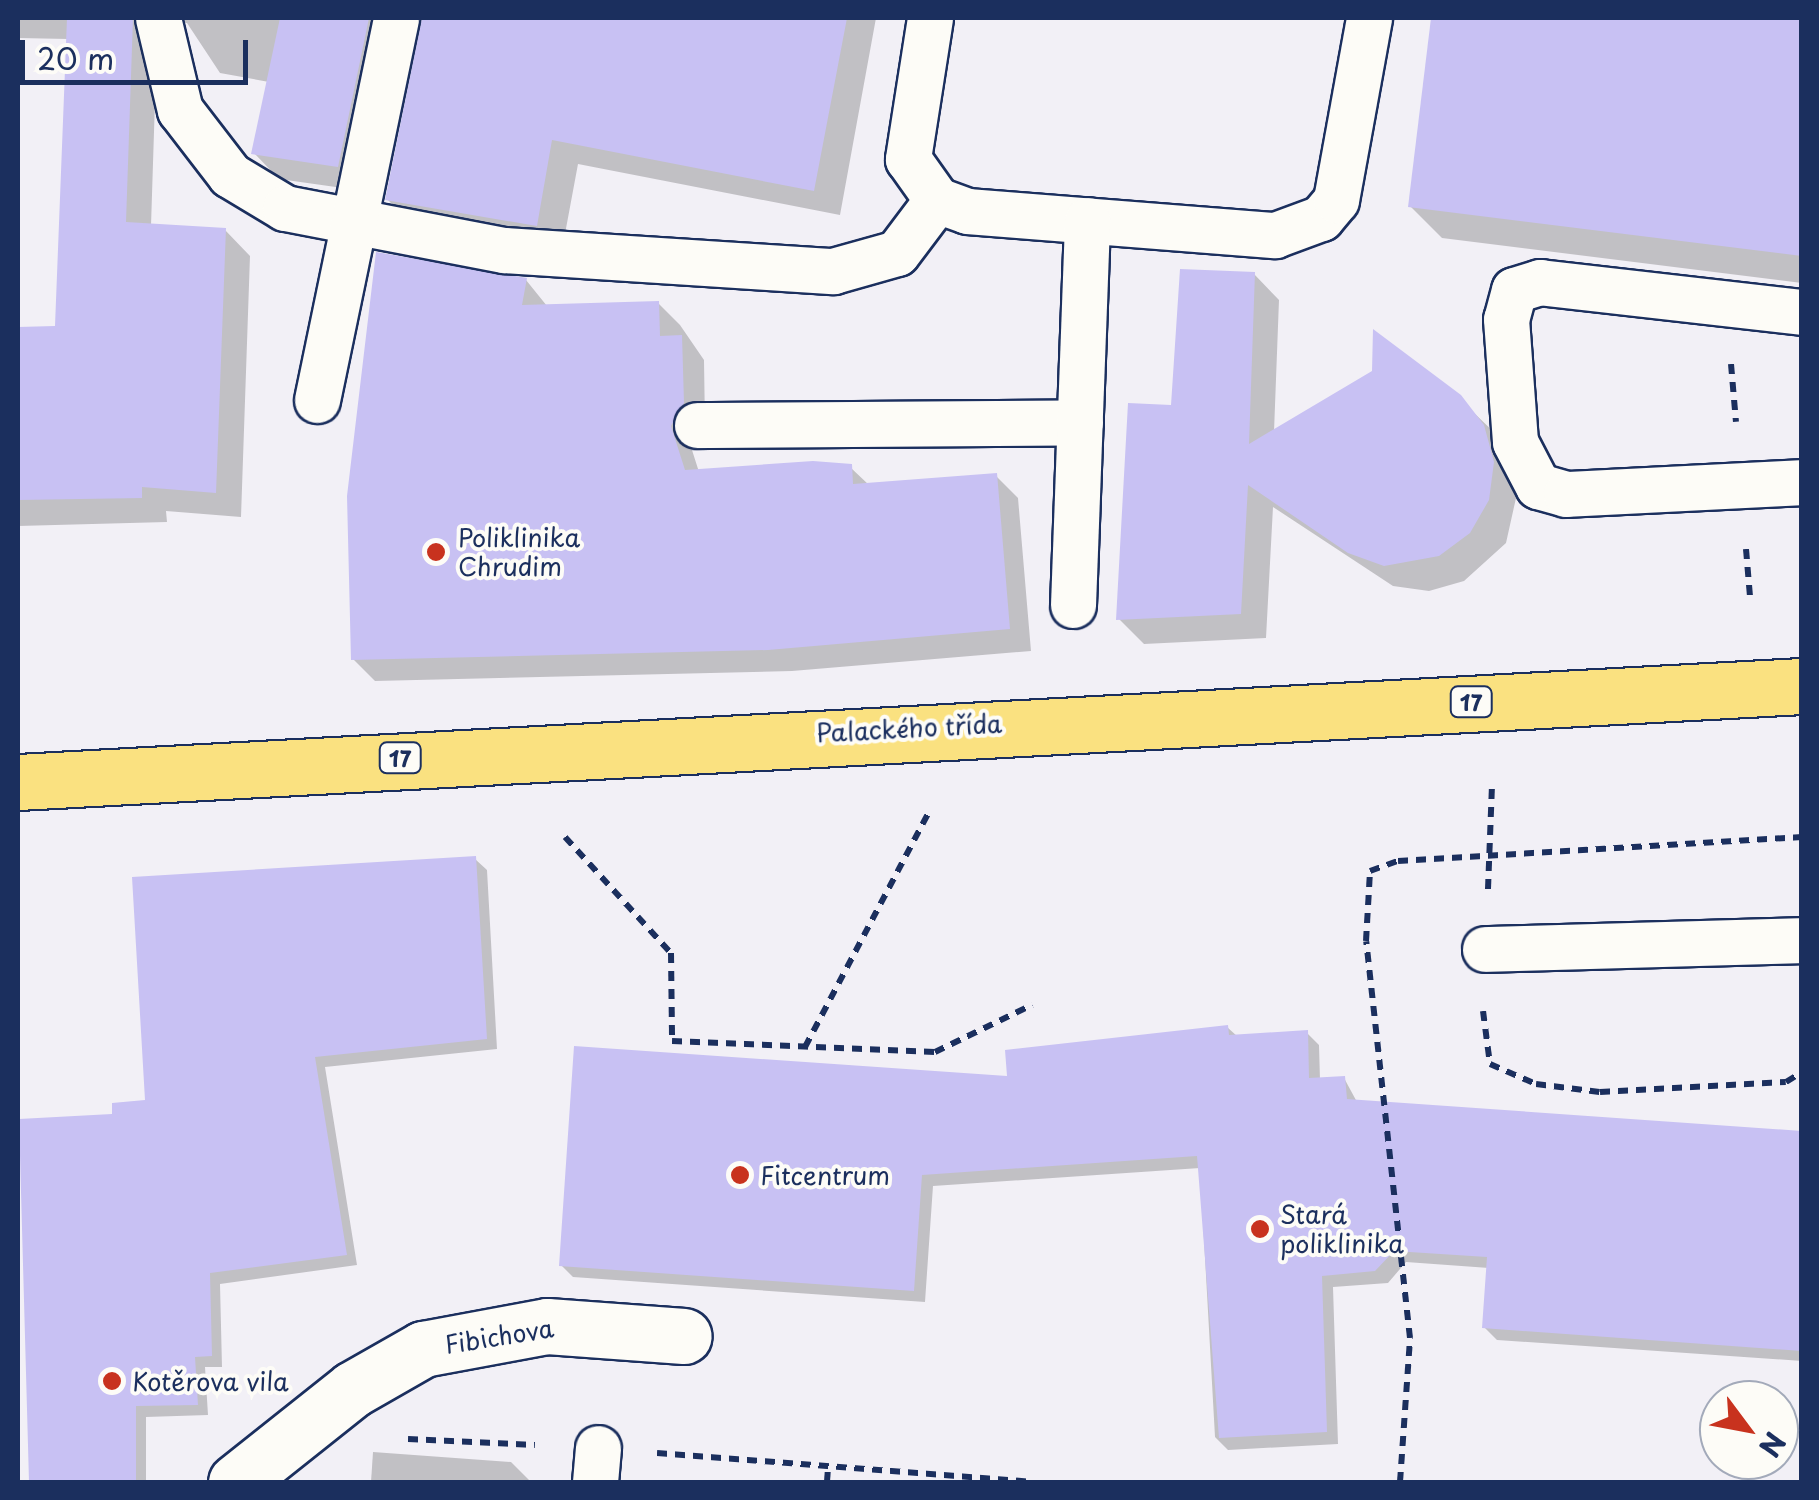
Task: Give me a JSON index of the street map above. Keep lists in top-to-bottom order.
{
  "streets": {
    "main road": ["17", "Palackého třída"],
    "street": ["Fibichova"]
  },
  "places": [
    "Poliklinika Chrudim",
    "Fitcentrum",
    "Stará poliklinika",
    "Kotěrova vila"
  ],
  "scale_bar": "20 m",
  "north": "bottom right"
}
